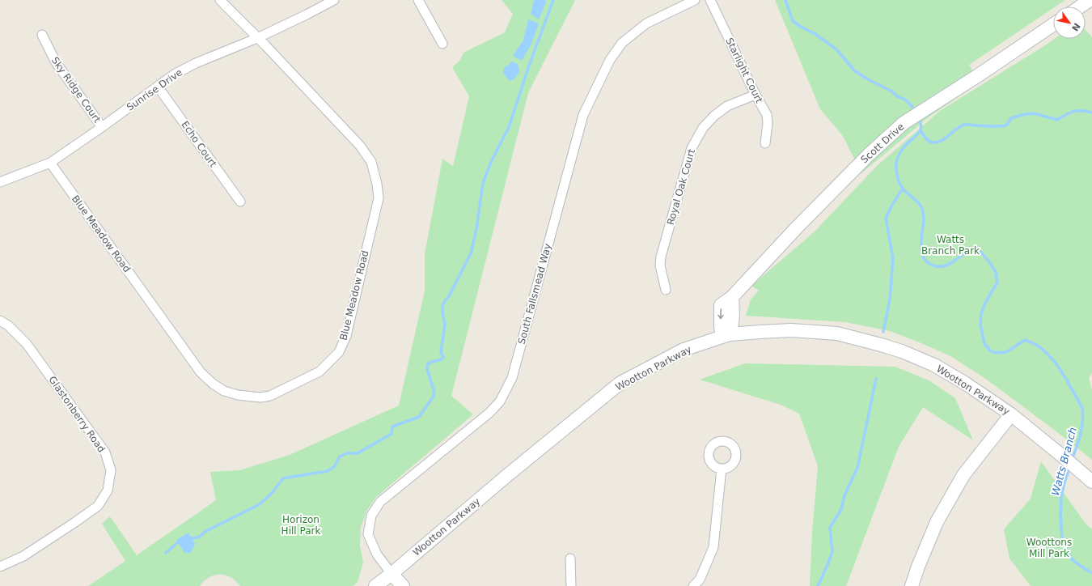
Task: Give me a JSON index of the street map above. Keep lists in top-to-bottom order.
{
  "streets": {
    "main road": ["Scott Drive", "Wootton Parkway"],
    "street": [
      "Starlight Court",
      "Sky Ridge Court",
      "Sunrise Drive",
      "Echo Court",
      "Royal Oak Court",
      "Blue Meadow Road",
      "South Fallsmead Way",
      "Glastonberry Road"
    ]
  },
  "crossings": [
    ["Starlight Court", "Royal Oak Court"],
    ["Sky Ridge Court", "Sunrise Drive"],
    ["Sunrise Drive", "Echo Court"],
    ["Sunrise Drive", "Blue Meadow Road"],
    ["Scott Drive", "Wootton Parkway"],
    ["South Fallsmead Way", "Wootton Parkway"]
  ],
  "water": ["Watts Branch"],
  "parks": ["Watts Branch Park", "Horizon Hill Park", "Woottons Mill Park"],
  "north": "bottom right"
}
